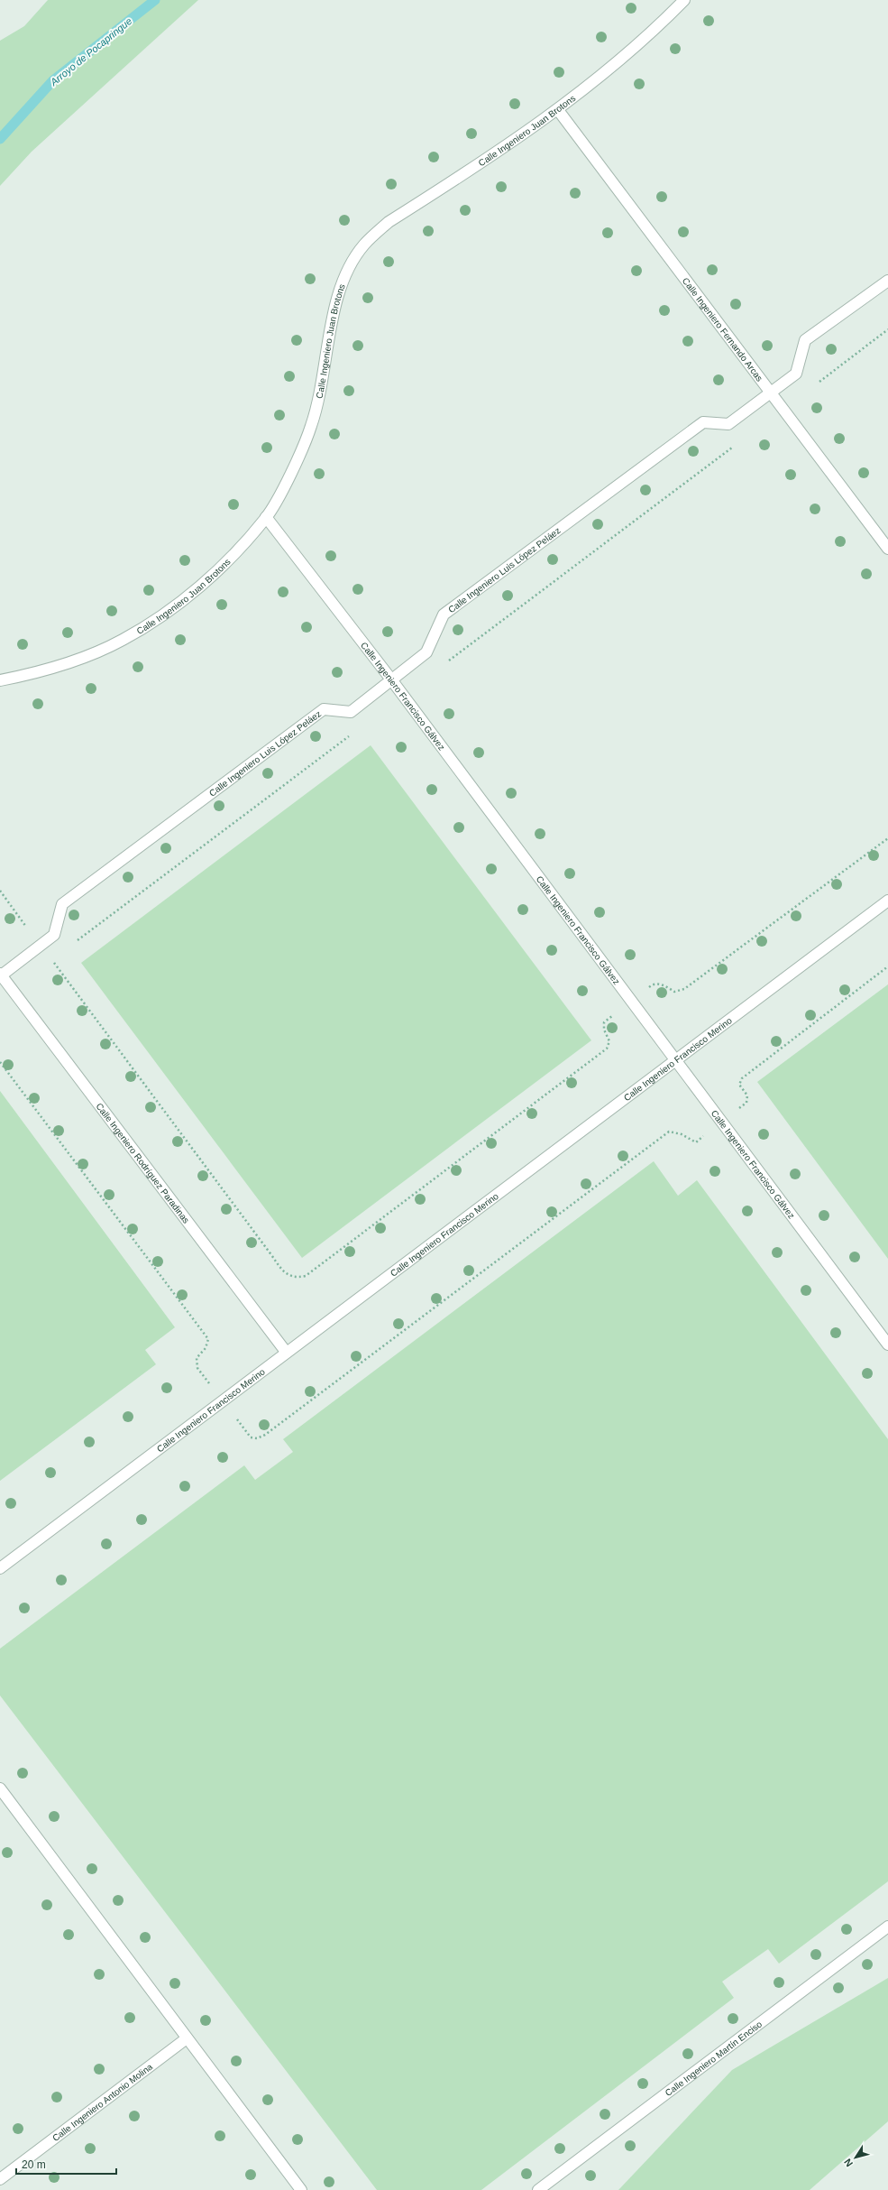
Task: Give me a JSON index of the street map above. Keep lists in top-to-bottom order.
{
  "streets": {
    "street": [
      "Calle Ingeniero Juan Brotons",
      "Calle Ingeniero Fernando Arcas",
      "Calle Ingeniero Luis López Peláez",
      "Calle Ingeniero Francisco Gálvez",
      "Calle Ingeniero Francisco Merino",
      "Calle Ingeniero Rodríguez Paradinas",
      "Calle Ingeniero Martín Enciso",
      "Calle Ingeniero Antonio Molina"
    ]
  },
  "crossings": [
    ["Calle Ingeniero Juan Brotons", "Calle Ingeniero Fernando Arcas"],
    ["Calle Ingeniero Juan Brotons", "Calle Ingeniero Francisco Gálvez"],
    ["Calle Ingeniero Fernando Arcas", "Calle Ingeniero Luis López Peláez"],
    ["Calle Ingeniero Luis López Peláez", "Calle Ingeniero Francisco Gálvez"],
    ["Calle Ingeniero Luis López Peláez", "Calle Ingeniero Rodríguez Paradinas"],
    ["Calle Ingeniero Francisco Gálvez", "Calle Ingeniero Francisco Merino"],
    ["Calle Ingeniero Francisco Merino", "Calle Ingeniero Rodríguez Paradinas"]
  ],
  "water": ["Arroyo de Pocapringue"],
  "scale_bar": "20 m",
  "north": "bottom left"
}
